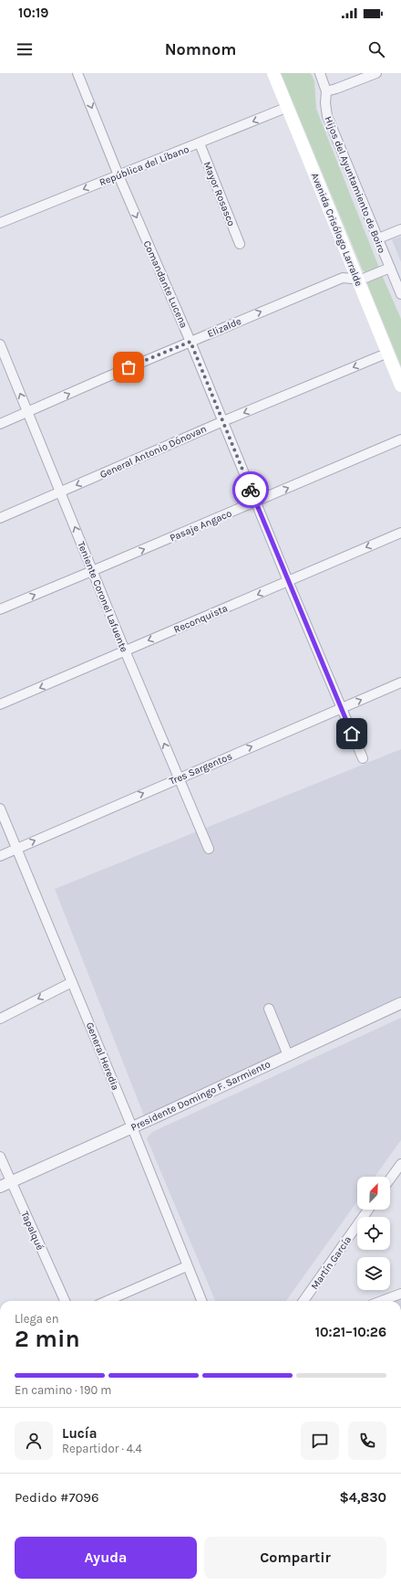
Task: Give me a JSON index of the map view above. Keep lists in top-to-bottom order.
{
  "streets": {
    "main road": ["Avenida Crisólogo Larralde"],
    "street": [
      "República del Líbano",
      "Hijos del Ayuntamiento de Boiro",
      "Mayor Rosasco",
      "Comandante Lucena",
      "Elizalde",
      "General Antonio Dónovan",
      "Pasaje Angaco",
      "Teniente Coronel Lafuente",
      "Reconquista",
      "Tres Sargentos",
      "General Heredia",
      "Presidente Domingo F. Sarmiento",
      "Tapalqué",
      "Martín García"
    ]
  },
  "crossings": [
    ["República del Líbano", "Mayor Rosasco"],
    ["República del Líbano", "Avenida Crisólogo Larralde"],
    ["República del Líbano", "Comandante Lucena"],
    ["Hijos del Ayuntamiento de Boiro", "Elizalde"],
    ["Avenida Crisólogo Larralde", "Elizalde"],
    ["Avenida Crisólogo Larralde", "General Antonio Dónovan"],
    ["Comandante Lucena", "Elizalde"],
    ["Comandante Lucena", "General Antonio Dónovan"],
    ["Comandante Lucena", "Pasaje Angaco"],
    ["Comandante Lucena", "Reconquista"],
    ["Comandante Lucena", "Tres Sargentos"],
    ["Elizalde", "Teniente Coronel Lafuente"],
    ["General Antonio Dónovan", "Teniente Coronel Lafuente"],
    ["Pasaje Angaco", "Teniente Coronel Lafuente"],
    ["Teniente Coronel Lafuente", "Reconquista"],
    ["Teniente Coronel Lafuente", "Tres Sargentos"],
    ["Tres Sargentos", "General Heredia"],
    ["General Heredia", "Presidente Domingo F. Sarmiento"],
    ["Presidente Domingo F. Sarmiento", "Tapalqué"]
  ],
  "one_way": [
    "República del Líbano",
    "Comandante Lucena",
    "Elizalde",
    "General Antonio Dónovan",
    "Pasaje Angaco",
    "Teniente Coronel Lafuente",
    "Reconquista",
    "Tres Sargentos"
  ],
  "north": "top right",
  "page": {
    "status": "10:19",
    "header": "Nomnom",
    "heading": ["2 min", "Llega en", "10:21–10:26"],
    "panel": [
      "Lucía",
      "Repartidor · 4.4",
      "Pedido #7096",
      "$4,830"
    ],
    "bar": "En camino · 190 m",
    "buttons": ["Ayuda", "Compartir"]
  }
}
